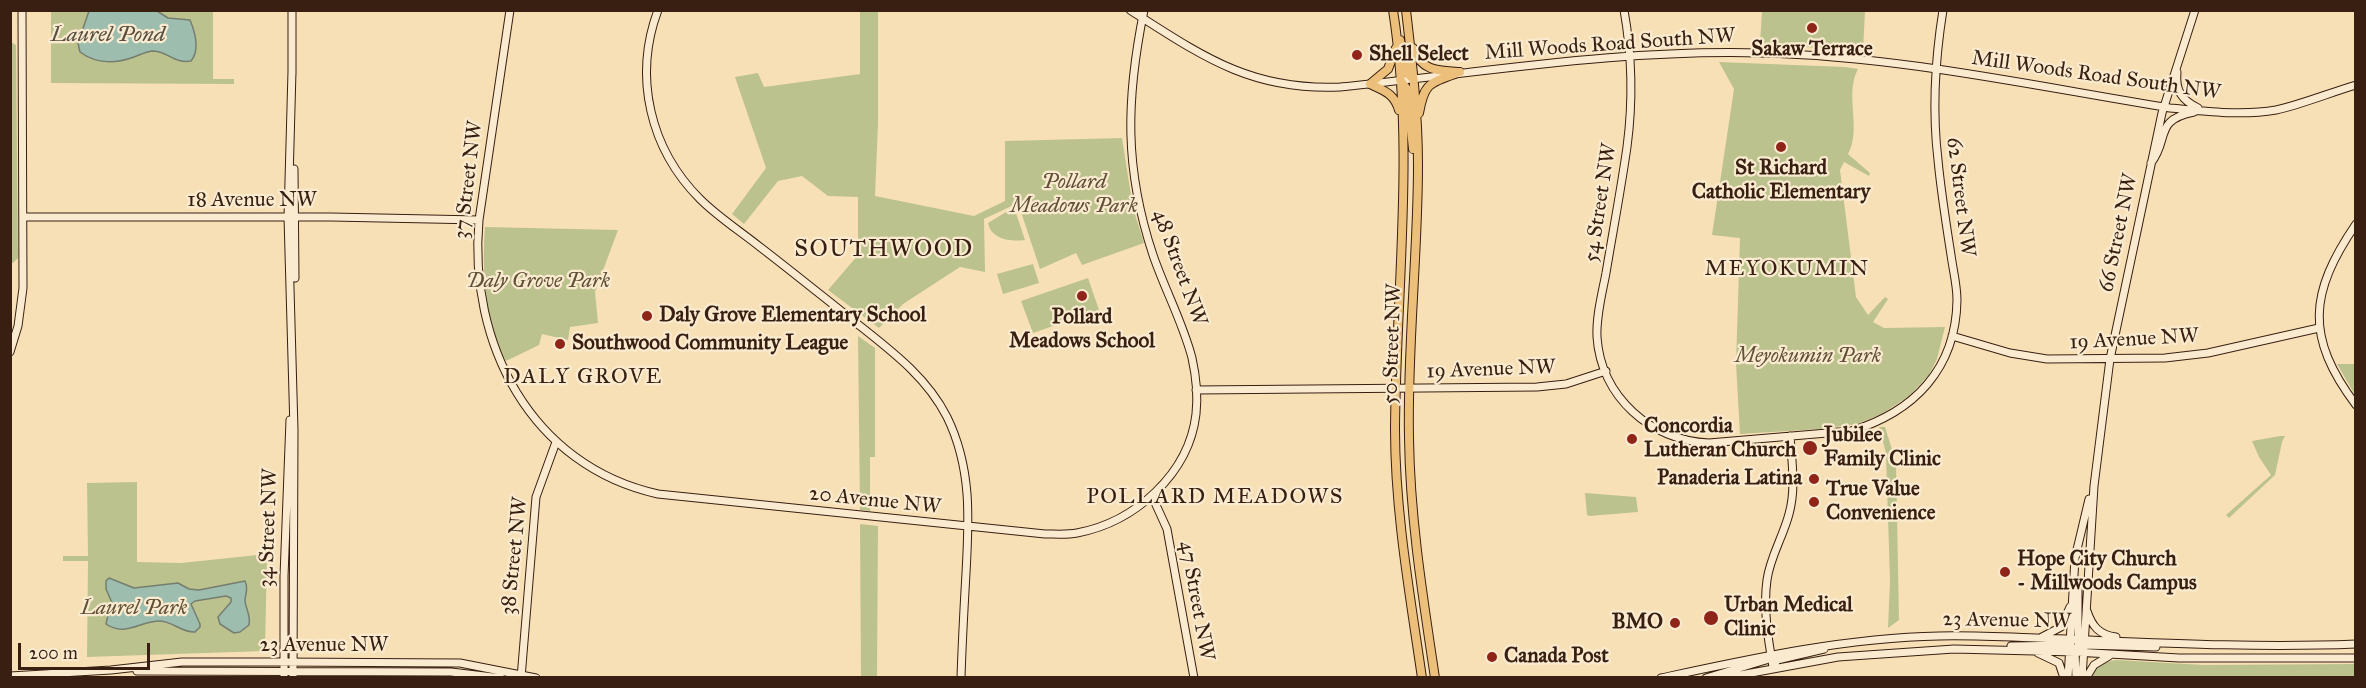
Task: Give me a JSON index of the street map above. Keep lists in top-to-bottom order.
{
  "streets": {
    "main road": ["50 Street NW"],
    "street": [
      "Mill Woods Road South NW",
      "37 Street NW",
      "62 Street NW",
      "18 Avenue NW",
      "54 Street NW",
      "66 Street NW",
      "48 Street NW",
      "19 Avenue NW",
      "20 Avenue NW",
      "34 Street NW",
      "38 Street NW",
      "47 Street NW",
      "23 Avenue NW"
    ]
  },
  "crossings": [
    ["Mill Woods Road South NW", "62 Street NW"],
    ["Mill Woods Road South NW", "54 Street NW"],
    ["Mill Woods Road South NW", "66 Street NW"],
    ["Mill Woods Road South NW", "48 Street NW"],
    ["Mill Woods Road South NW", "50 Street NW"],
    ["37 Street NW", "18 Avenue NW"],
    ["37 Street NW", "20 Avenue NW"],
    ["37 Street NW", "38 Street NW"],
    ["62 Street NW", "54 Street NW"],
    ["62 Street NW", "19 Avenue NW"],
    ["18 Avenue NW", "34 Street NW"],
    ["54 Street NW", "19 Avenue NW"],
    ["66 Street NW", "19 Avenue NW"],
    ["66 Street NW", "23 Avenue NW"],
    ["48 Street NW", "19 Avenue NW"],
    ["48 Street NW", "20 Avenue NW"],
    ["19 Avenue NW", "50 Street NW"],
    ["20 Avenue NW", "38 Street NW"],
    ["20 Avenue NW", "47 Street NW"],
    ["34 Street NW", "23 Avenue NW"],
    ["38 Street NW", "23 Avenue NW"]
  ],
  "districts": [
    "SOUTHWOOD",
    "MEYOKUMIN",
    "DALY GROVE",
    "POLLARD MEADOWS"
  ],
  "water": ["Laurel Pond"],
  "parks": [
    "Pollard Meadows Park",
    "Daly Grove Park",
    "Meyokumin Park",
    "Laurel Park"
  ],
  "places": [
    "Sakaw Terrace",
    "Shell Select",
    "St Richard Catholic Elementary",
    "Pollard Meadows School",
    "Daly Grove Elementary School",
    "Southwood Community League",
    "Concordia Lutheran Church",
    "Jubilee Family Clinic",
    "Panaderia Latina",
    "True Value Convenience",
    "Hope City Church - Millwoods Campus",
    "Urban Medical Clinic",
    "BMO",
    "Canada Post"
  ],
  "scale_bar": "200 m"
}
